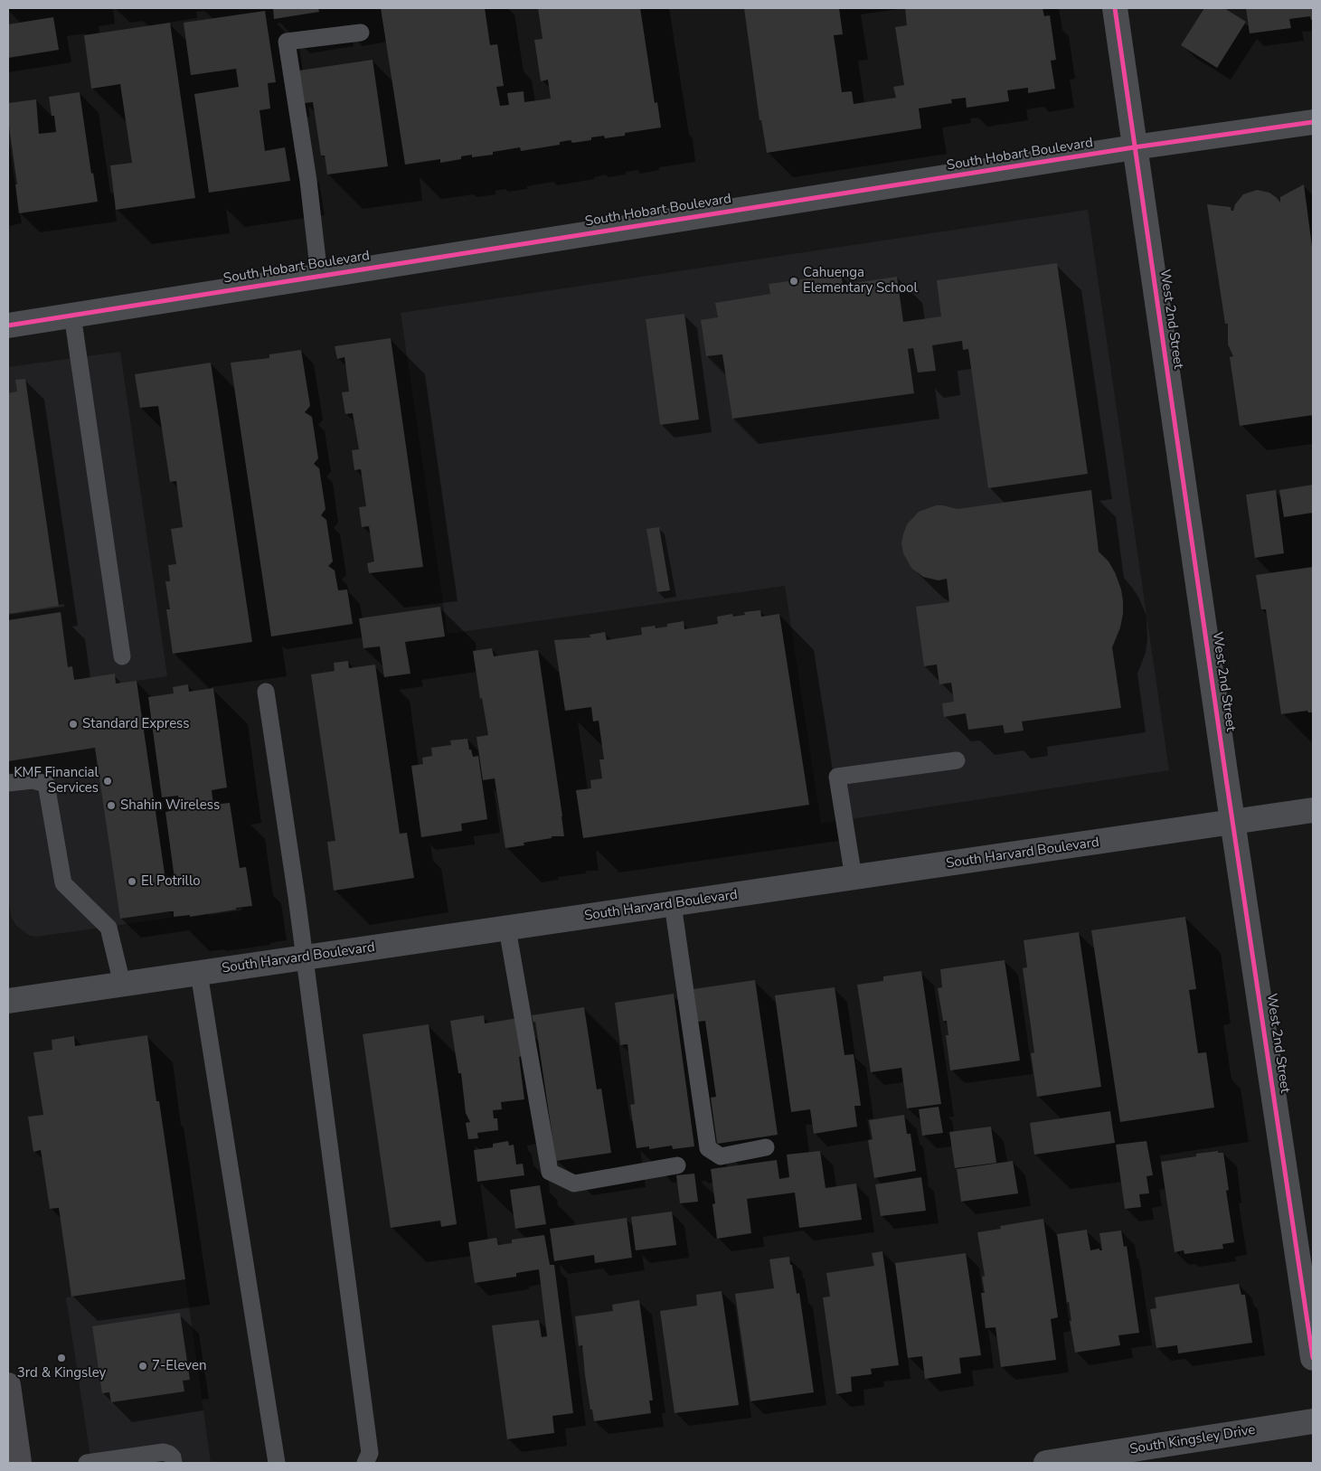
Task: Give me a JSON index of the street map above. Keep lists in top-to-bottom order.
{
  "streets": {
    "street": [
      "South Hobart Boulevard",
      "West 2nd Street",
      "South Harvard Boulevard",
      "South Kingsley Drive"
    ]
  },
  "crossings": [
    ["South Hobart Boulevard", "West 2nd Street"],
    ["West 2nd Street", "South Harvard Boulevard"]
  ],
  "places": [
    "Cahuenga Elementary School",
    "Standard Express",
    "KMF Financial Services",
    "Shahin Wireless",
    "El Potrillo",
    "3rd & Kingsley",
    "7-Eleven"
  ]
}
